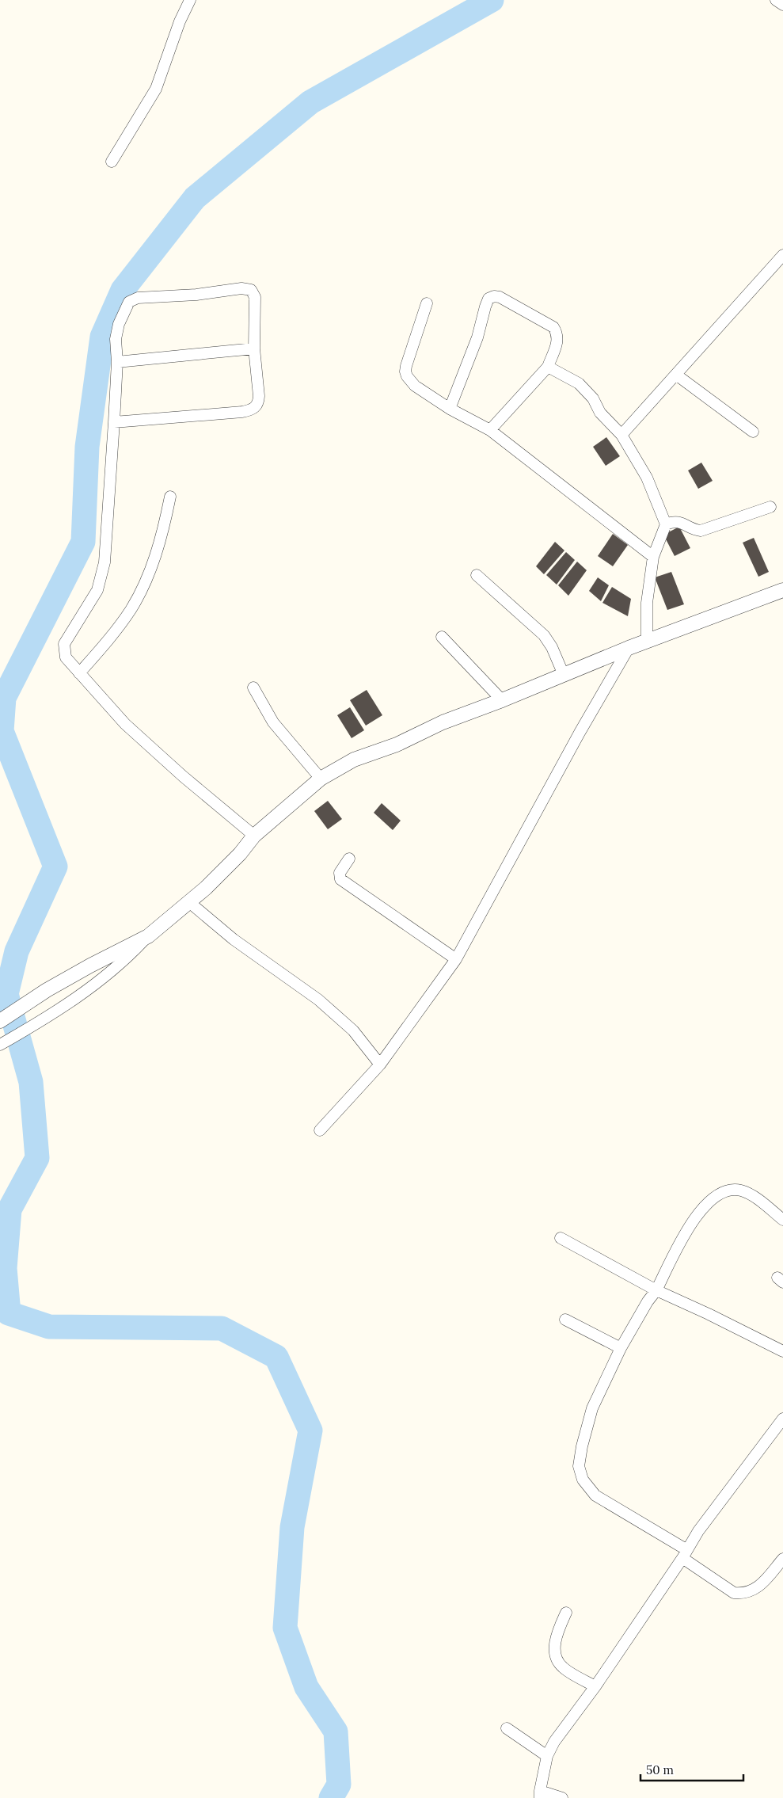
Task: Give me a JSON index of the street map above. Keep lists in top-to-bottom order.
{
  "scale_bar": "50 m"
}
